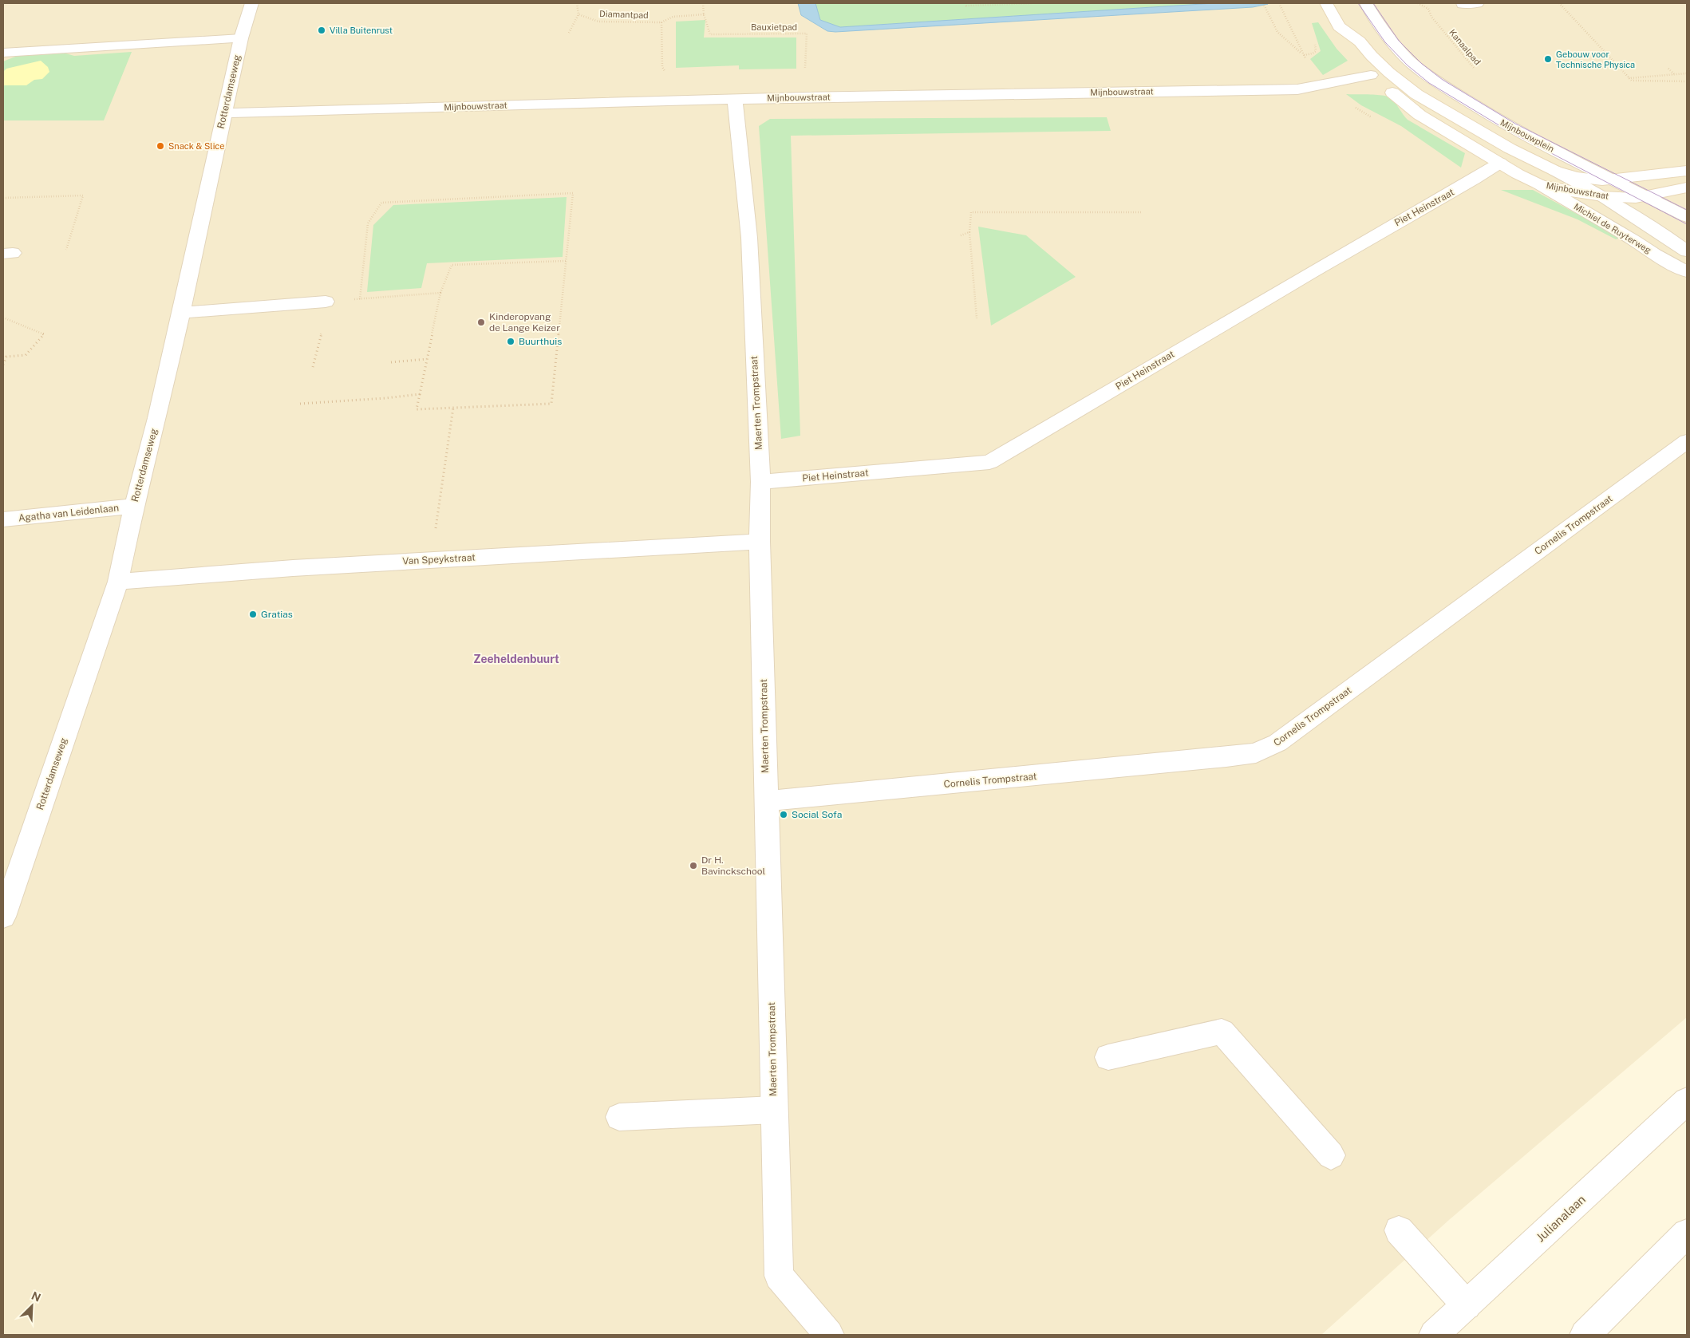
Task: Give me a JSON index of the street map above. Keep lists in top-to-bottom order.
{
  "streets": {
    "street": [
      "Rotterdamseweg",
      "Mijnbouwstraat",
      "Mijnbouwplein",
      "Piet Heinstraat",
      "Michiel de Ruyterweg",
      "Maerten Trompstraat",
      "Agatha van Leidenlaan",
      "Cornelis Trompstraat",
      "Van Speykstraat",
      "Julianalaan"
    ],
    "path": ["Diamantpad", "Bauxietpad", "Kanaalpad"]
  },
  "crossings": [
    ["Bauxietpad", "Mijnbouwstraat"],
    ["Rotterdamseweg", "Mijnbouwstraat"],
    ["Rotterdamseweg", "Agatha van Leidenlaan"],
    ["Rotterdamseweg", "Van Speykstraat"],
    ["Mijnbouwstraat", "Mijnbouwplein"],
    ["Mijnbouwstraat", "Piet Heinstraat"],
    ["Mijnbouwstraat", "Michiel de Ruyterweg"],
    ["Mijnbouwstraat", "Maerten Trompstraat"],
    ["Mijnbouwplein", "Michiel de Ruyterweg"],
    ["Piet Heinstraat", "Maerten Trompstraat"],
    ["Maerten Trompstraat", "Cornelis Trompstraat"],
    ["Maerten Trompstraat", "Van Speykstraat"]
  ],
  "districts": ["Zeeheldenbuurt"],
  "places": [
    "Villa Buitenrust",
    "Gebouw voor Technische Physica",
    "Snack & Slice",
    "Kinderopvang de Lange Keizer",
    "Buurthuis",
    "Gratias",
    "Social Sofa",
    "Dr H. Bavinckschool"
  ],
  "north": "top right"
}
